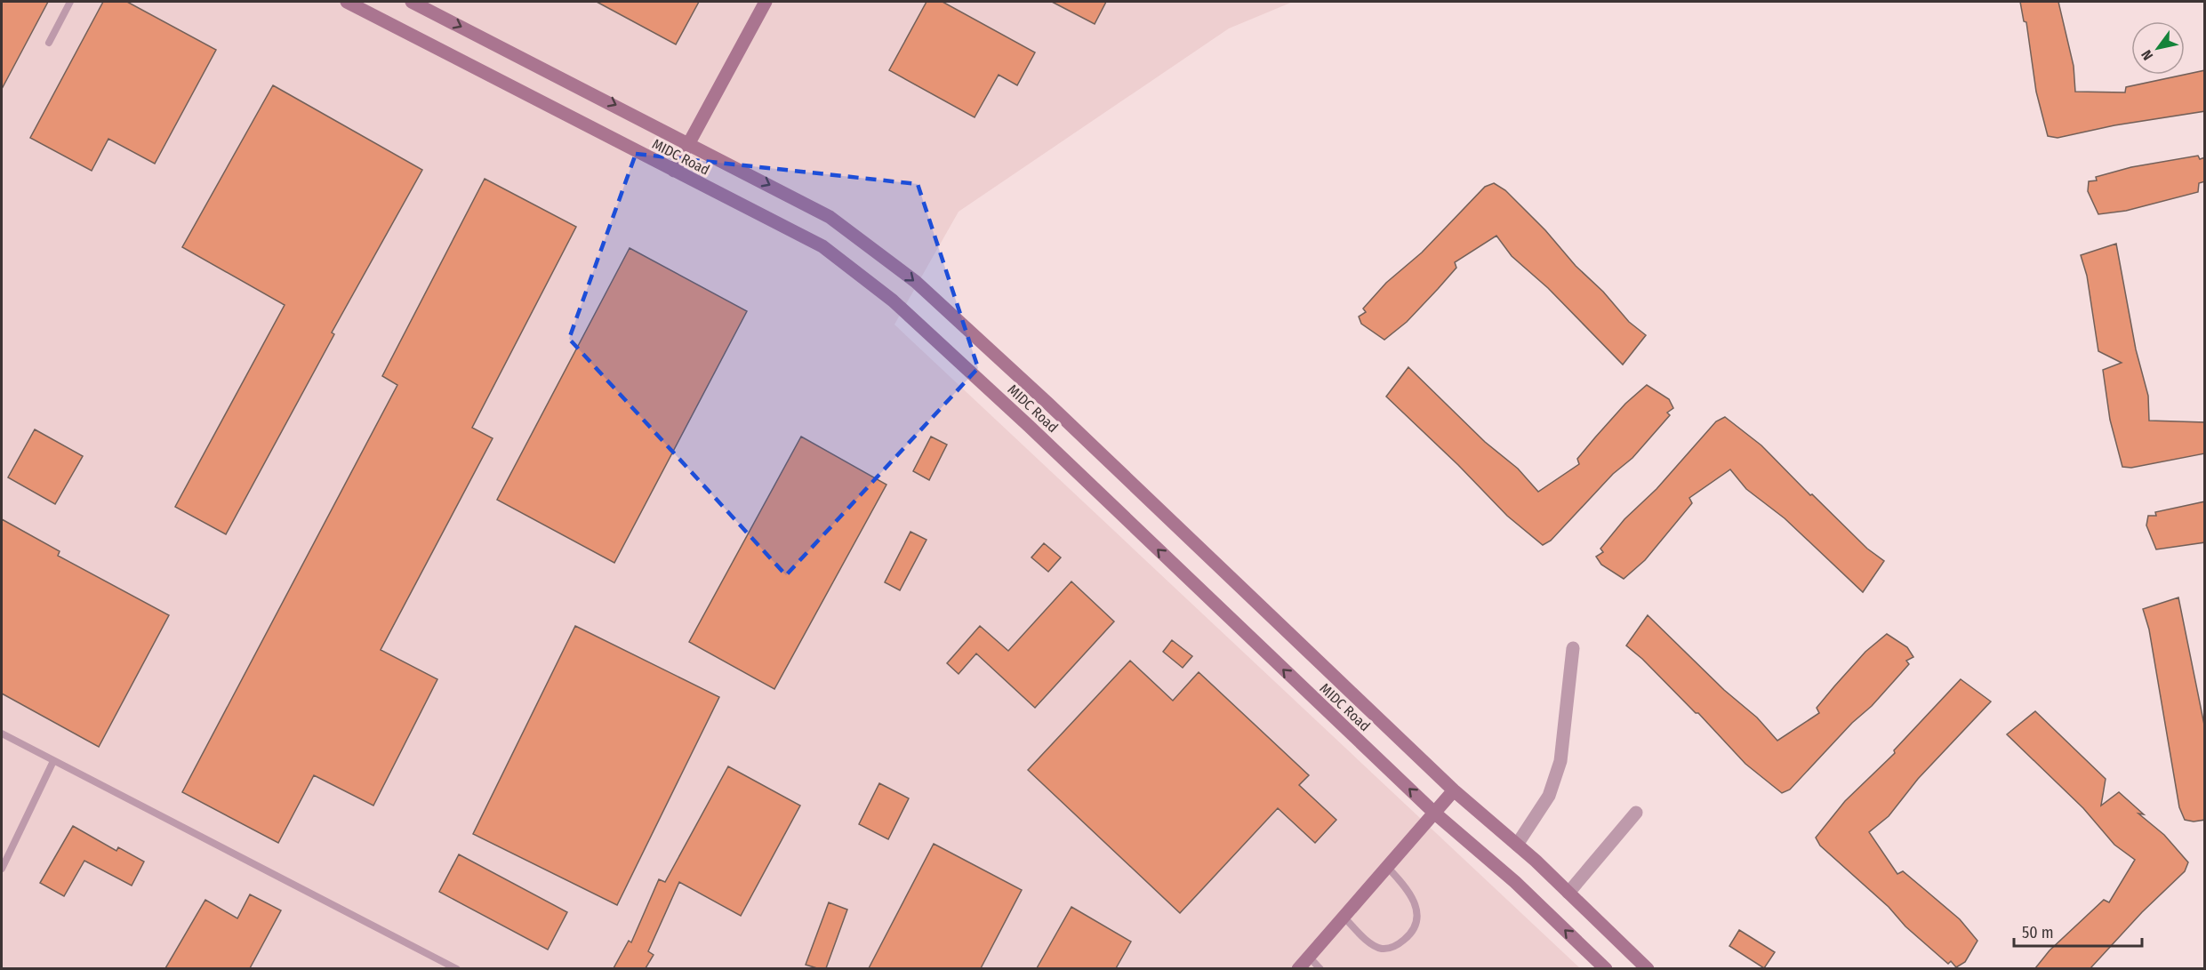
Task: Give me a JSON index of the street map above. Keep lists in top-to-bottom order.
{
  "streets": {
    "main road": ["MIDC Road"]
  },
  "scale_bar": "50 m",
  "north": "bottom left"
}
